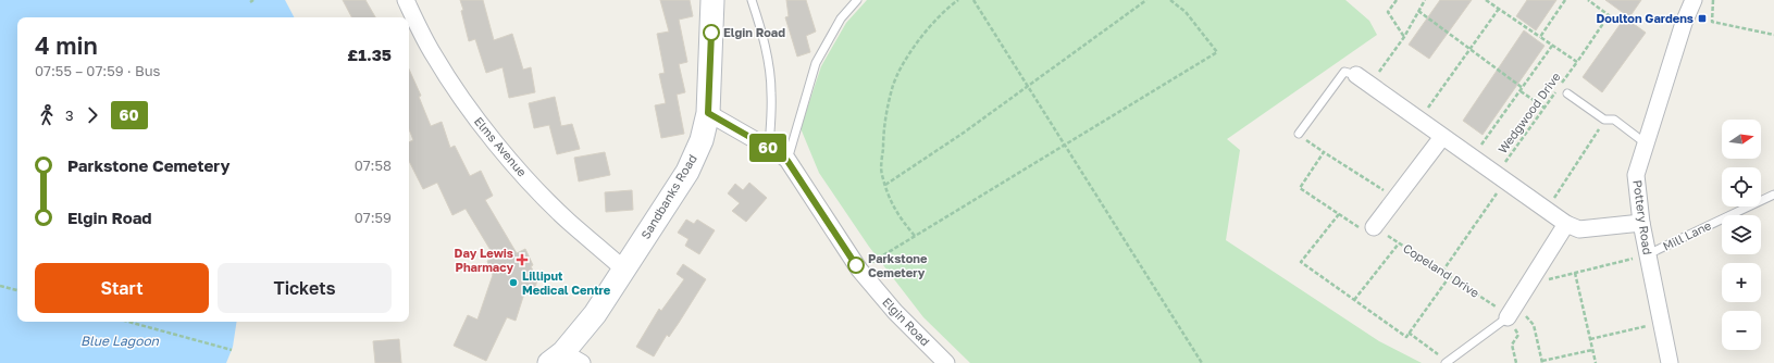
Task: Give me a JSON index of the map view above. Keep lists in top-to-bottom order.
{
  "streets": {
    "main road": ["Sandbanks Road"],
    "street": ["Elms Avenue", "Pottery Road", "Elgin Road"],
    "lane": ["Mill Lane"],
    "path": ["Wedgwood Drive", "Copeland Drive"]
  },
  "crossings": [
    ["Wedgwood Drive", "Copeland Drive"],
    ["Elms Avenue", "Sandbanks Road"],
    ["Sandbanks Road", "Elgin Road"],
    ["Pottery Road", "Mill Lane"]
  ],
  "water": ["Blue Lagoon"],
  "places": {
    "transit": ["Doulton Gardens"],
    "other": ["Elgin Road", "Parkstone Cemetery", "Lilliput Medical Centre"],
    "health": ["Day Lewis Pharmacy"]
  },
  "lines": ["bus line 60"],
  "north": "right",
  "page": {
    "on_map": "60",
    "heading": ["4 min", "07:55 – 07:59 · Bus", "£1.35"],
    "legs": ["3", "60"],
    "map_buttons": ["+", "−"],
    "list": [
      {
        "name": "Parkstone Cemetery",
        "value": "07:58"
      },
      {
        "name": "Elgin Road",
        "value": "07:59"
      }
    ],
    "buttons": ["Start", "Tickets"]
  }
}
